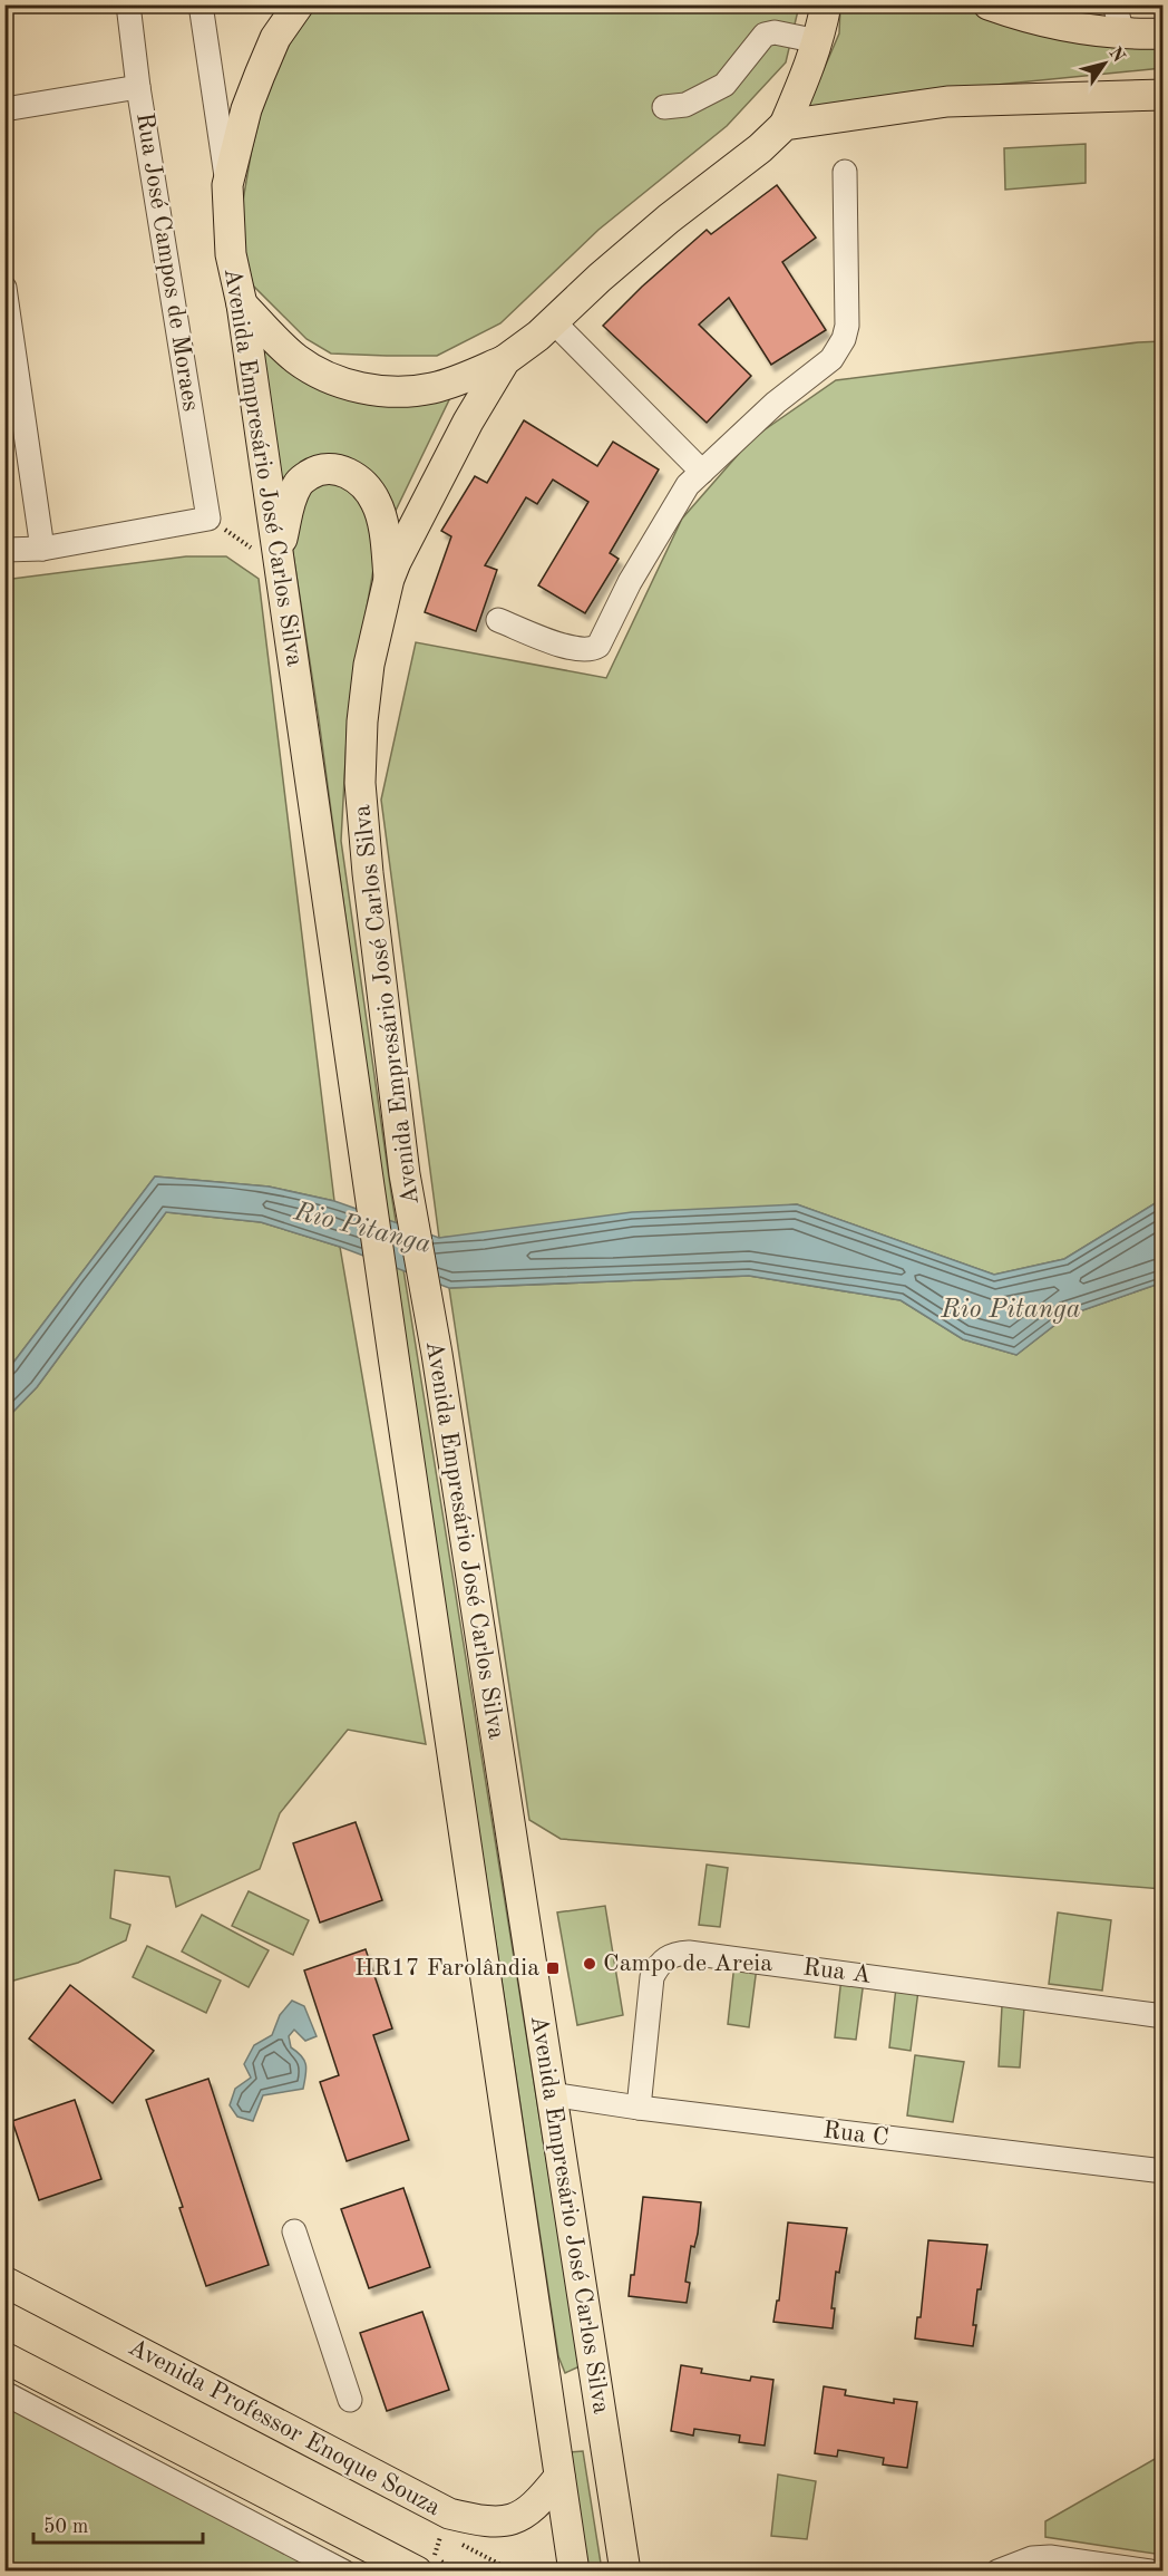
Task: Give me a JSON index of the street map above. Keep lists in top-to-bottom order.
{
  "streets": {
    "main road": ["Avenida Empresário José Carlos Silva", "Avenida Professor Enoque Souza"],
    "street": ["Rua José Campos de Moraes", "Rua A", "Rua C"]
  },
  "crossings": [
    ["Avenida Empresário José Carlos Silva", "Rua C"],
    ["Avenida Empresário José Carlos Silva", "Avenida Professor Enoque Souza"],
    ["Rua A", "Rua C"]
  ],
  "water": ["Rio Pitanga"],
  "places": {
    "other": ["Campo de Areia"],
    "transit": ["HR17 Farolândia"]
  },
  "scale_bar": "50 m",
  "north": "top right"
}
